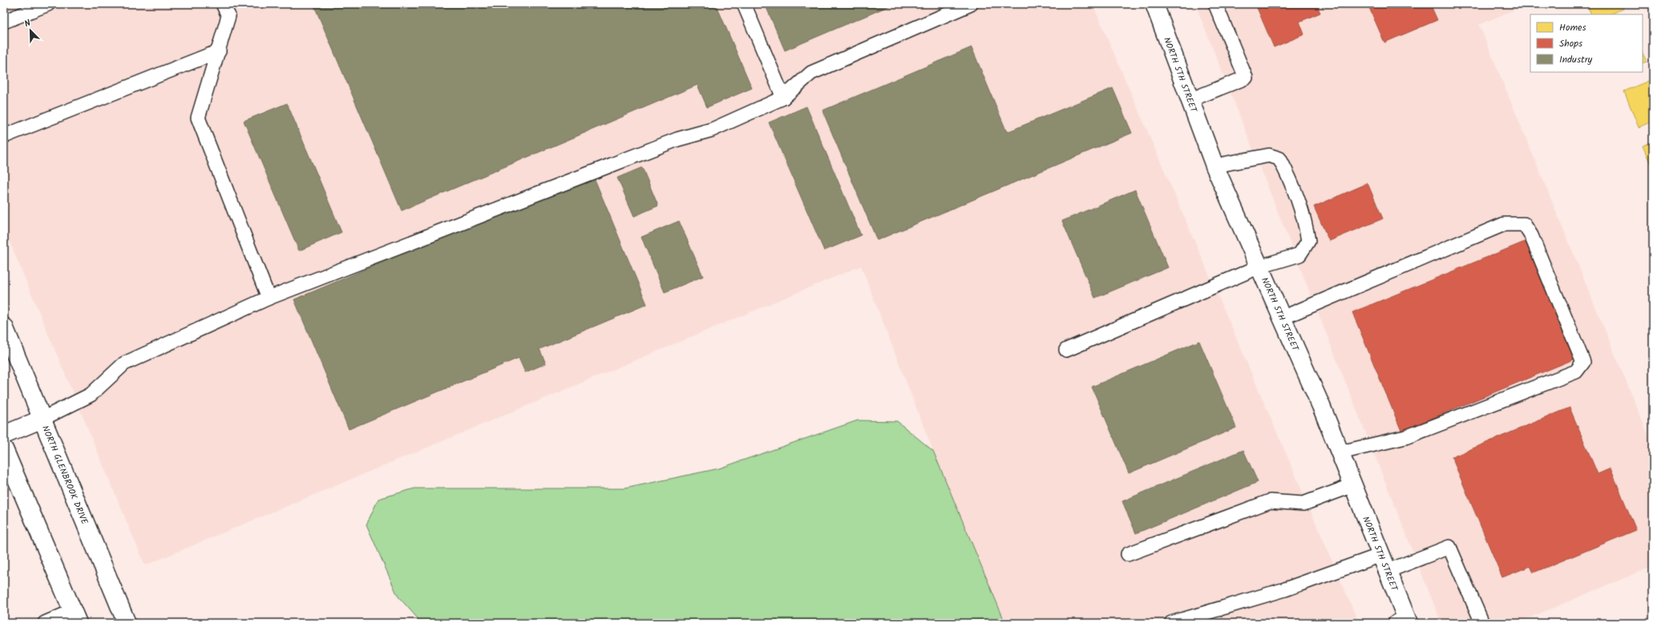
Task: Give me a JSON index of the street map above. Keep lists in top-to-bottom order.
{
  "streets": {
    "street": ["NORTH 5TH STREET", "NORTH GLENBROOK DRIVE"]
  },
  "legend": ["Homes", "Shops", "Industry"],
  "north": "top left"
}
